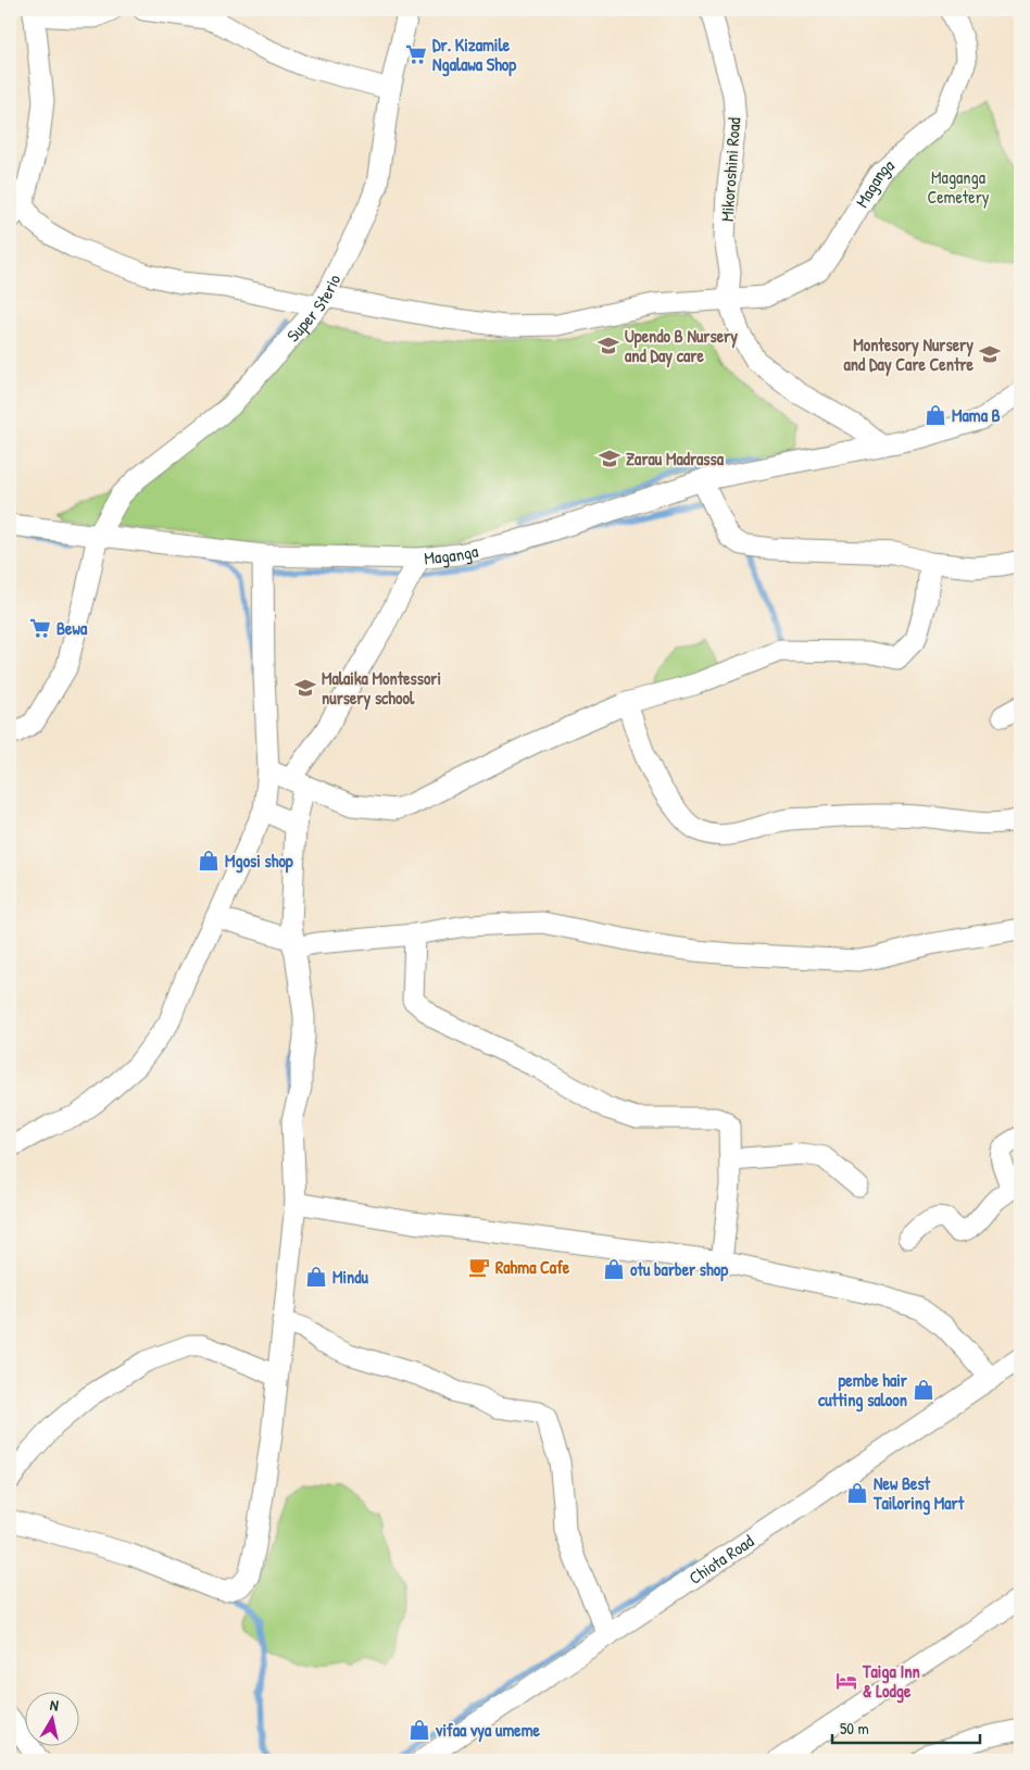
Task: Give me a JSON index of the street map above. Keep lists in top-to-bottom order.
{
  "streets": {
    "street": [
      "Mikoroshini Road",
      "Maganga",
      "Super Sterio",
      "Chiota Road"
    ]
  },
  "crossings": [
    ["Mikoroshini Road", "Maganga"],
    ["Maganga", "Super Sterio"]
  ],
  "parks": ["Maganga Cemetery"],
  "places": {
    "supermarket": ["Dr. Kizamile Ngalawa Shop", "Bewa"],
    "school or university": [
      "Upendo B Nursery and Day care",
      "Montesory Nursery and Day Care Centre",
      "Zarau Madrassa",
      "Malaika Montessori nursery school"
    ],
    "shop": [
      "Mama B",
      "Mgosi shop",
      "otu barber shop",
      "Mindu",
      "pembe hair cutting saloon",
      "New Best Tailoring Mart",
      "vifaa vya umeme"
    ],
    "cafe": ["Rahma Cafe"],
    "hotel": ["Taiga Inn & Lodge"]
  },
  "scale_bar": "50 m",
  "north": "top"
}
